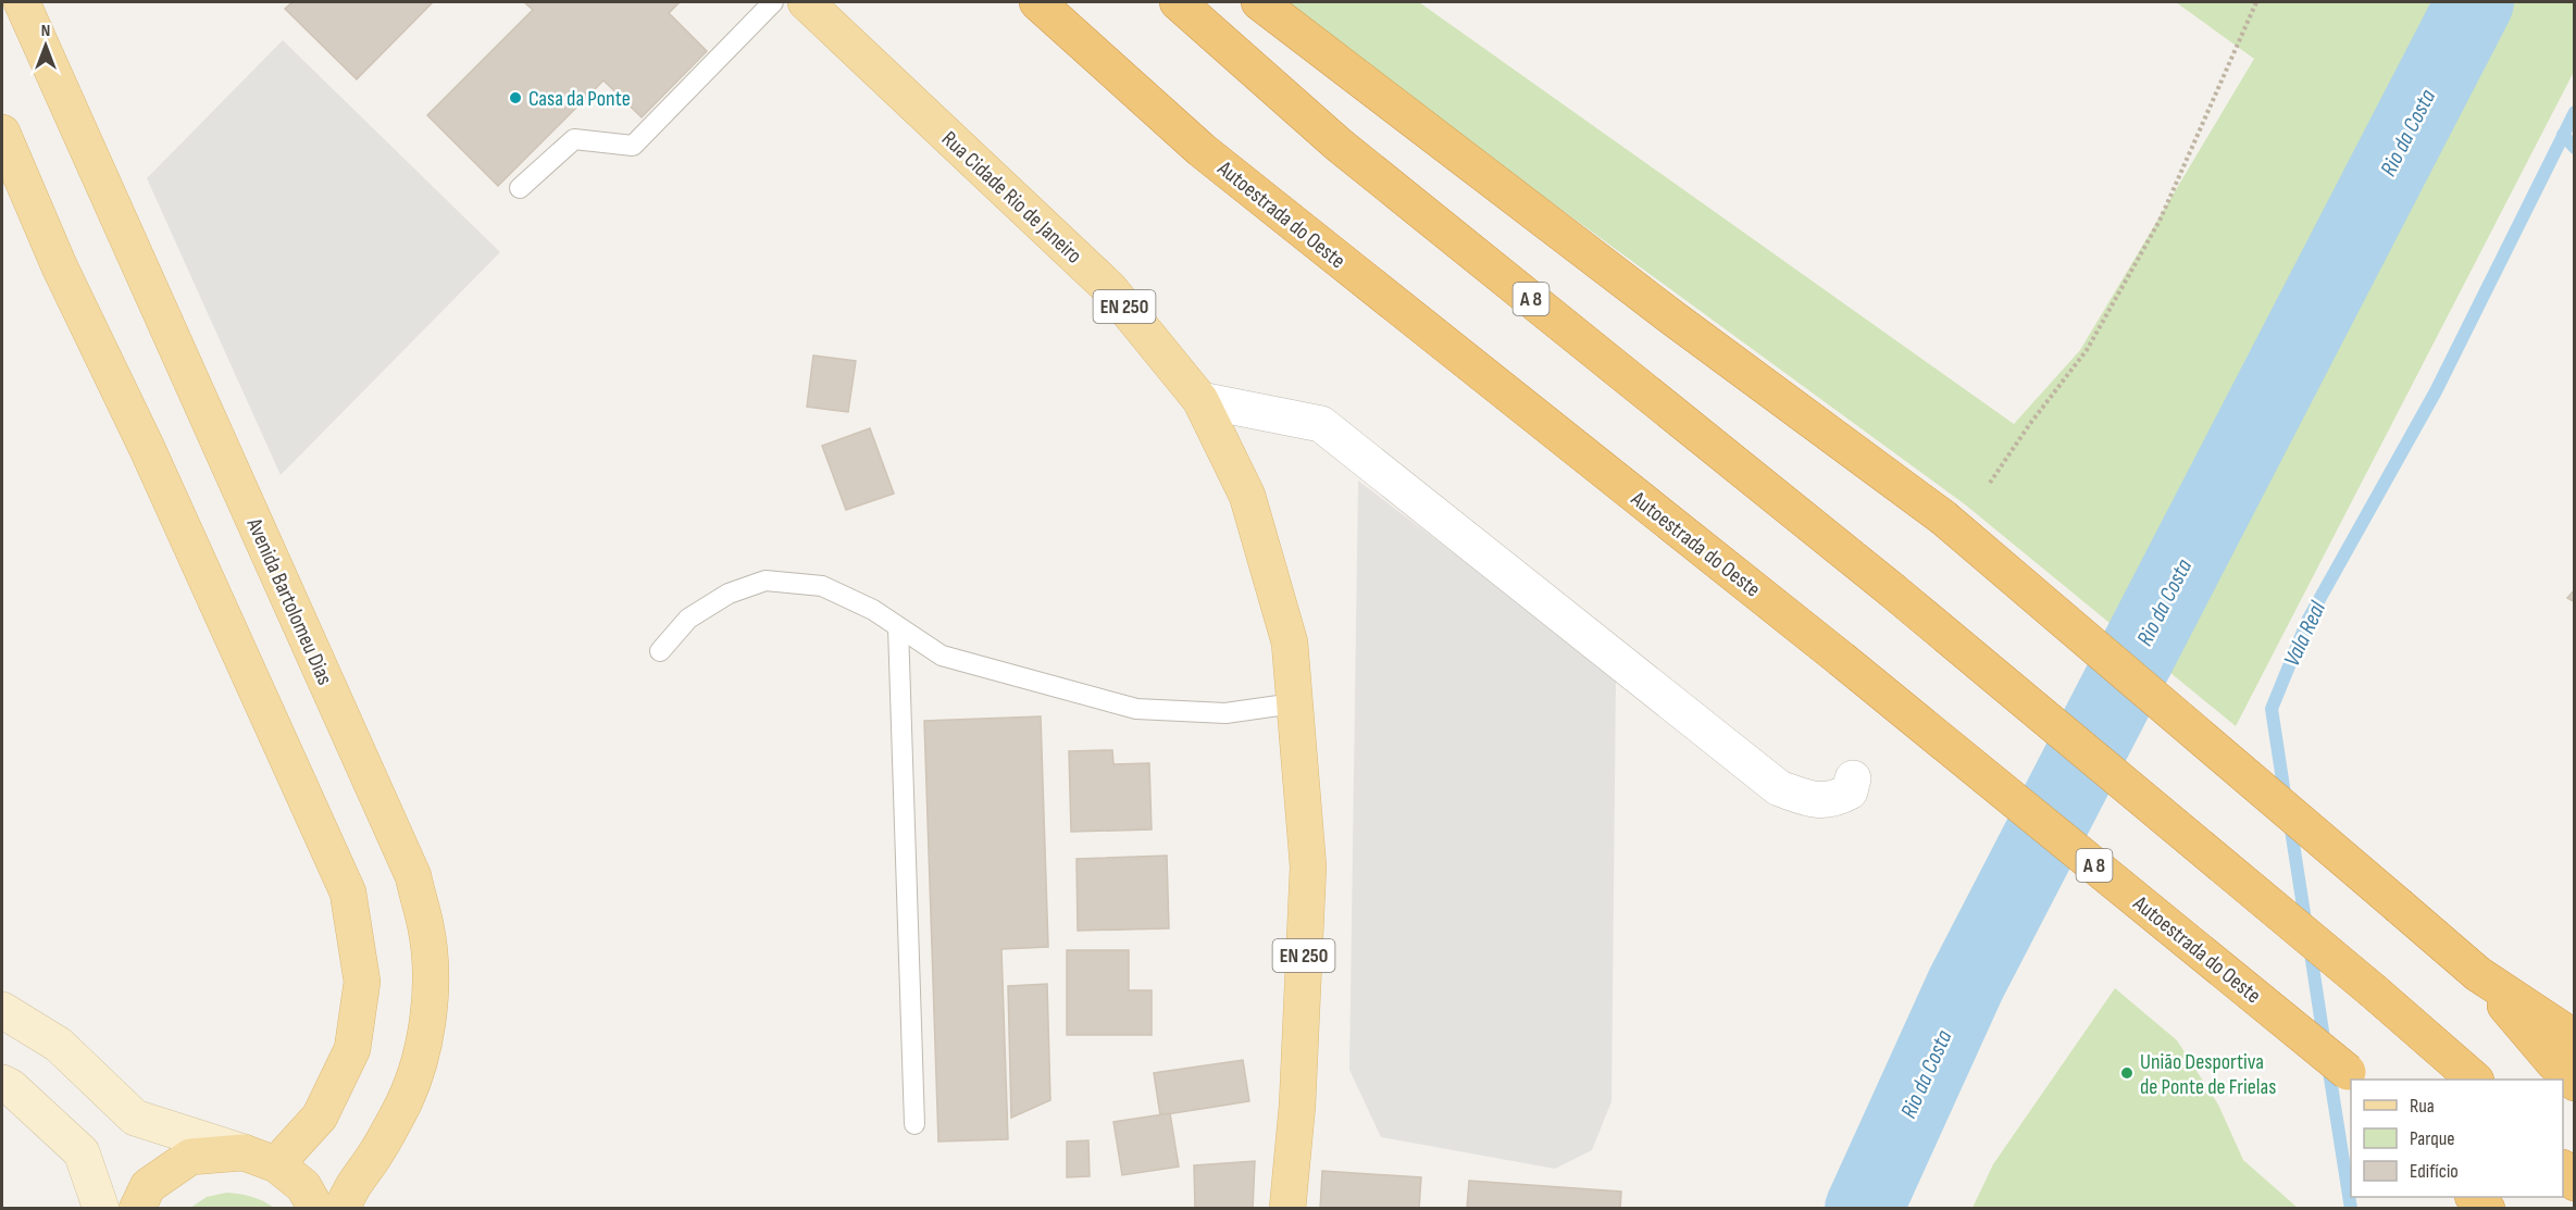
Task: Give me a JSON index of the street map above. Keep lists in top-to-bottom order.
{
  "streets": {
    "highway": ["Autoestrada do Oeste", "A 8"],
    "main road": ["Rua Cidade Rio de Janeiro", "EN 250", "Avenida Bartolomeu Dias"]
  },
  "crossings": [
    ["Rua Cidade Rio de Janeiro", "EN 250"]
  ],
  "water": ["Rio da Costa", "Vala Real"],
  "places": ["Casa da Ponte", "União Desportiva de Ponte de Frielas"],
  "legend": ["Rua", "Parque", "Edifício"],
  "north": "top"
}
